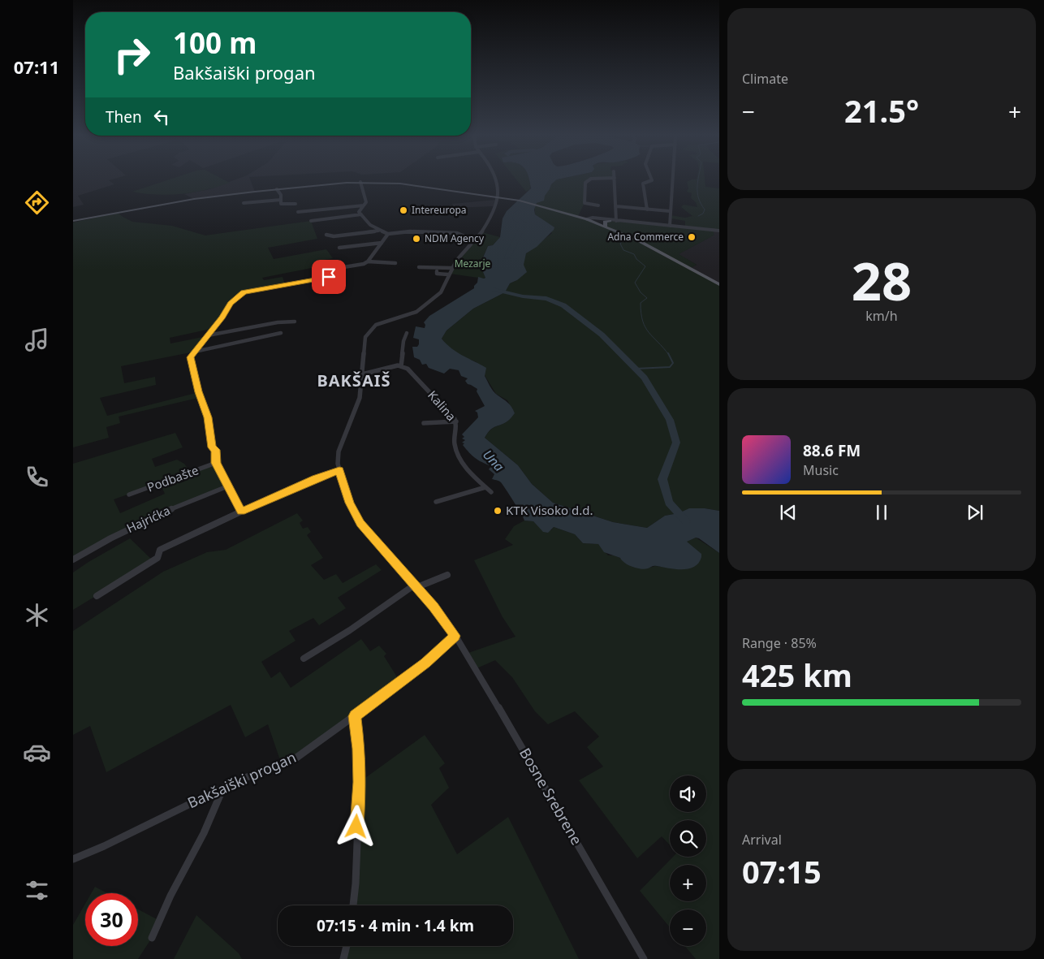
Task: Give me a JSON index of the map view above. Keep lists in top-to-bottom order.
{
  "streets": {
    "street": [
      "Kalina",
      "Podbašte",
      "Hajrićka",
      "Bakšaiški progan",
      "Bosne Srebrene"
    ]
  },
  "crossings": [
    ["Bakšaiški progan", "Bosne Srebrene"]
  ],
  "districts": ["BAKŠAIŠ"],
  "water": ["Una"],
  "parks": ["Mezarje"],
  "places": [
    "Intereuropa",
    "Adna Commerce",
    "NDM Agency",
    "KTK Visoko d.d."
  ],
  "page": {
    "tabs": "07:11",
    "tile": [
      "Climate",
      ["28", "km/h"],
      ["Range · 85%", "425 km"],
      ["Arrival", "07:15"]
    ],
    "turn": ["100 m", "Bakšaiški progan"],
    "heat": ["−", "21.5°", "+"],
    "then": "Then",
    "song": ["88.6 FM", "Music"],
    "map_buttons": ["+", "−"],
    "limit": "30",
    "trip": "07:15 · 4 min · 1.4 km"
  }
}
